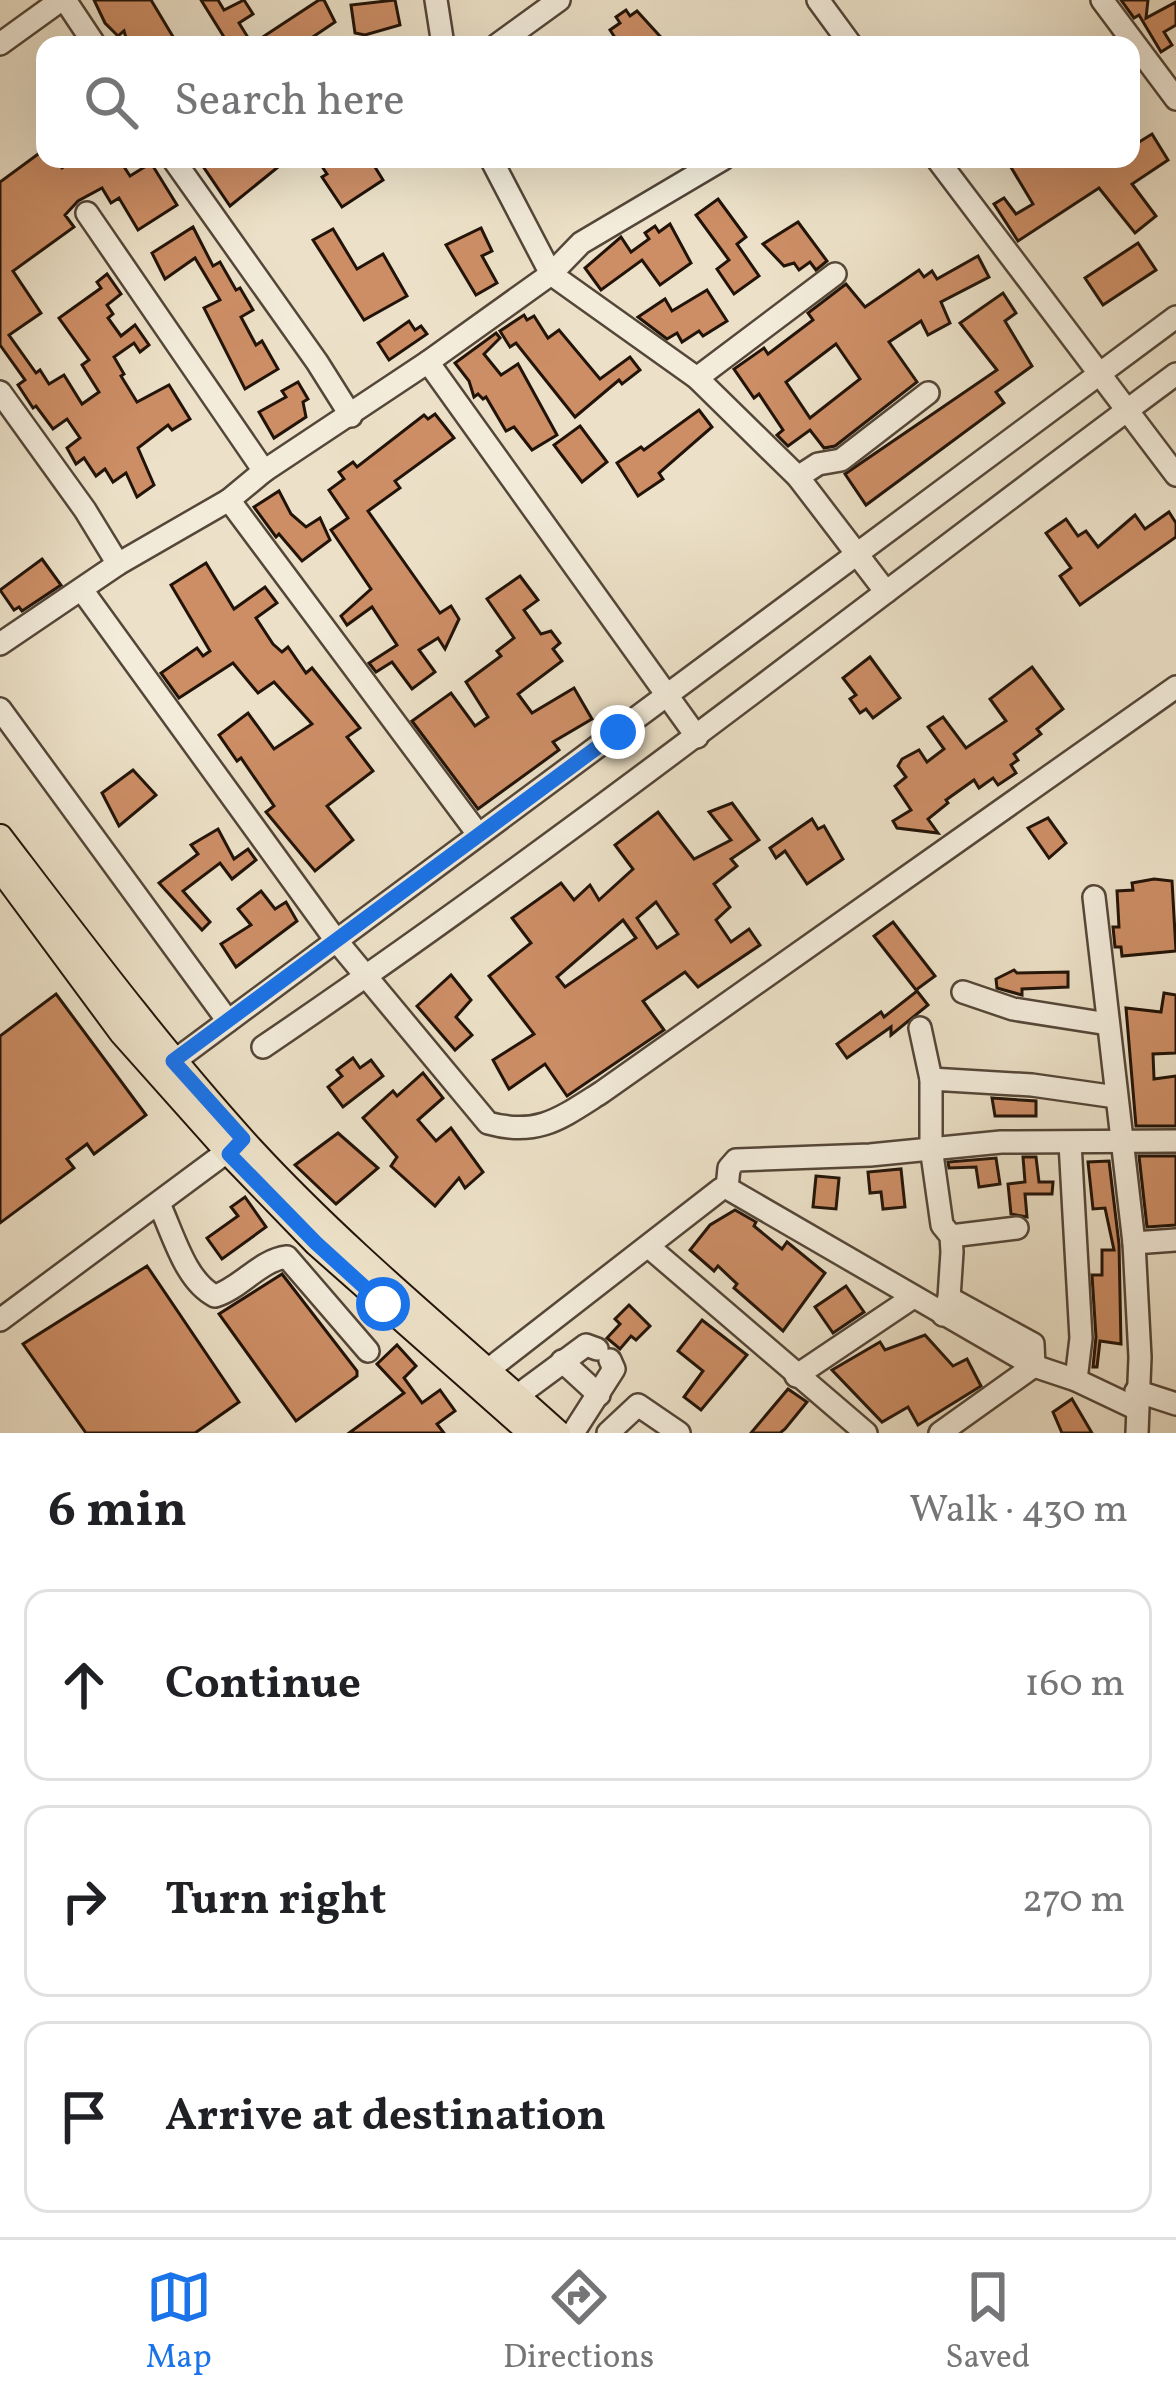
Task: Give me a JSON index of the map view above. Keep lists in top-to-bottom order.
{
  "page": {
    "search": "Search here",
    "heading": ["6 min", "Walk · 430 m"],
    "list": [
      ["Continue", "160 m"],
      ["Turn right", "270 m"],
      "Arrive at destination"
    ],
    "nav": ["Map", "Directions", "Saved"]
  }
}
